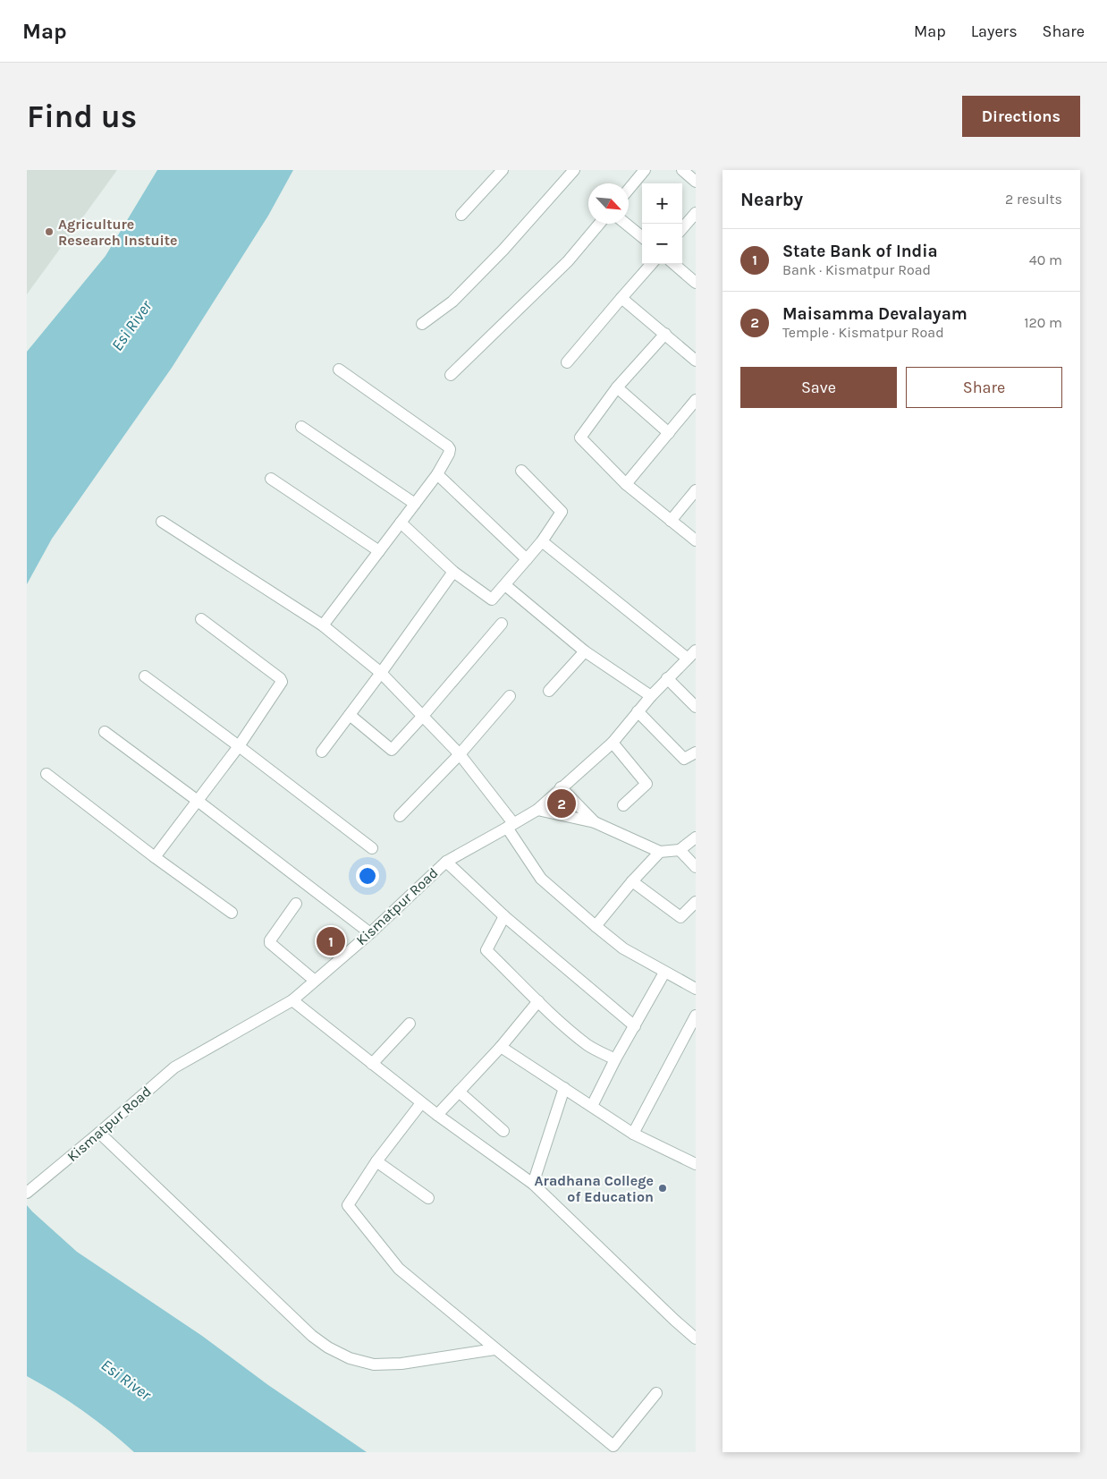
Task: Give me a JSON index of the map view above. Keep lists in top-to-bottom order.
{
  "streets": {
    "street": ["Kismatpur Road"]
  },
  "water": ["Esi River"],
  "places": ["Agriculture Research Instuite", "Aradhana College of Education"],
  "north": "bottom right",
  "page": {
    "header": "Map",
    "nav": ["Map", "Layers", "Share"],
    "buttons": [
      "Directions",
      ["Save", "Share"]
    ],
    "title": "Find us",
    "heading": ["Nearby", "2 results"],
    "map_buttons": ["+", "−"],
    "list": [
      {
        "mark": "1",
        "name": "State Bank of India",
        "note": "Bank · Kismatpur Road",
        "value": "40 m"
      },
      {
        "mark": "2",
        "name": "Maisamma Devalayam",
        "note": "Temple · Kismatpur Road",
        "value": "120 m"
      }
    ],
    "pins": ["2", "1"]
  }
}
